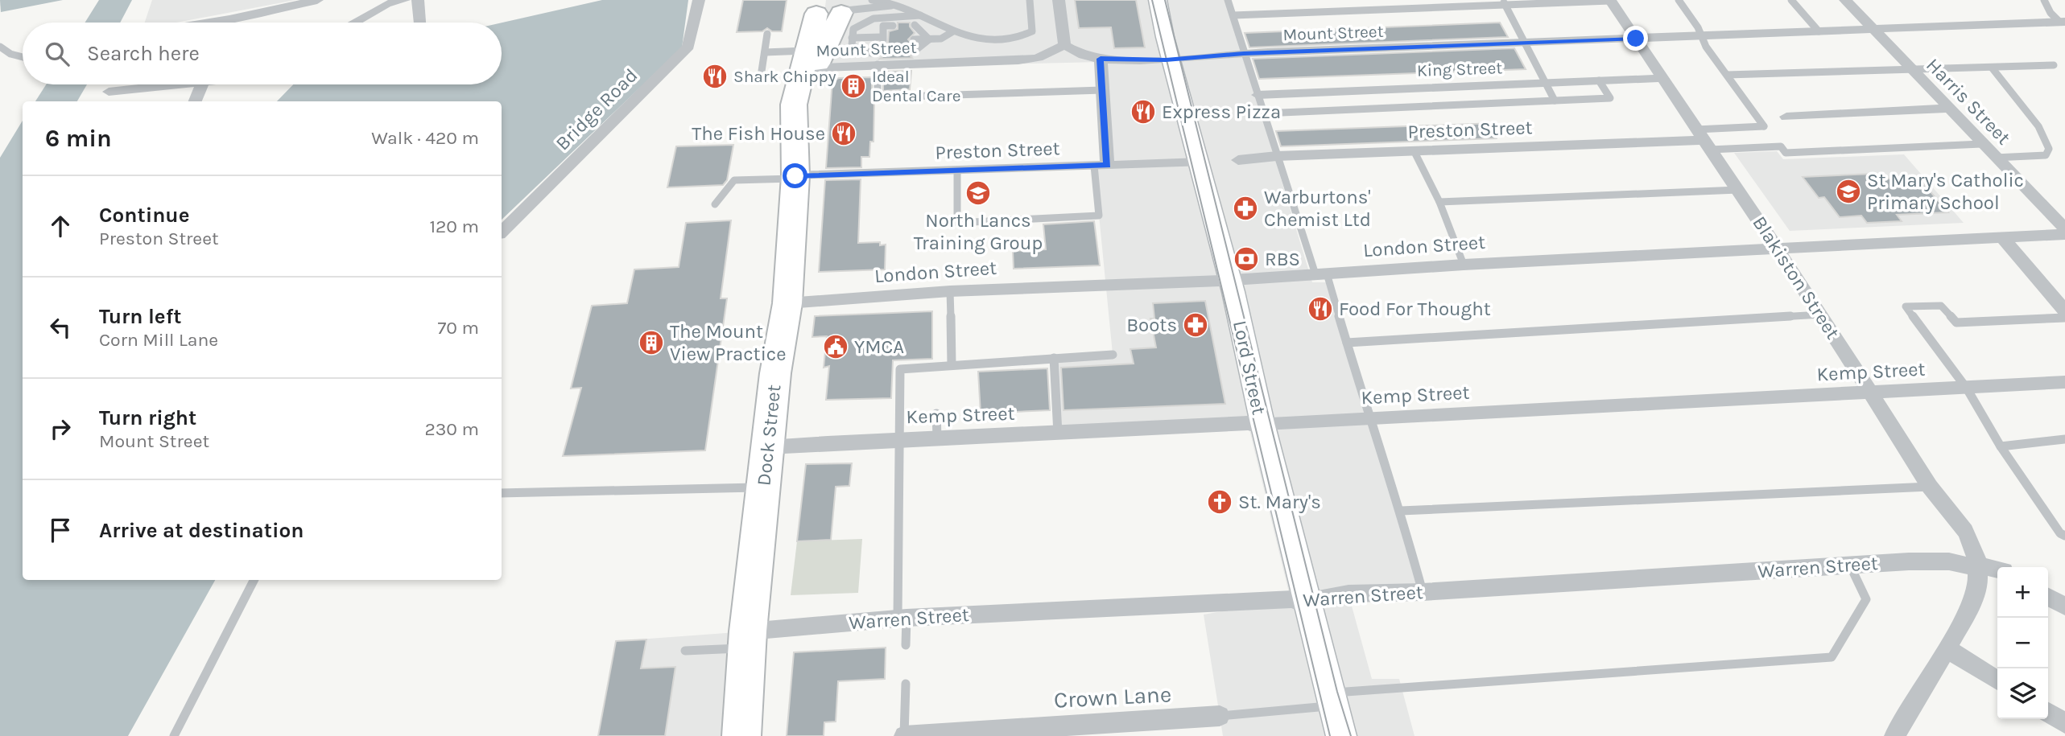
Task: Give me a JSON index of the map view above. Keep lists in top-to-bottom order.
{
  "streets": {
    "highway": ["Dock Street"],
    "street": [
      "Mount Street",
      "King Street",
      "Harris Street",
      "Bridge Road",
      "Preston Street",
      "London Street",
      "Blakiston Street",
      "Lord Street",
      "Kemp Street",
      "Warren Street",
      "Crown Lane"
    ]
  },
  "crossings": [
    ["Mount Street", "Harris Street"],
    ["Mount Street", "Blakiston Street"],
    ["Mount Street", "Lord Street"],
    ["Mount Street", "Dock Street"],
    ["King Street", "Blakiston Street"],
    ["Preston Street", "Blakiston Street"],
    ["Preston Street", "Lord Street"],
    ["Preston Street", "Dock Street"],
    ["London Street", "Blakiston Street"],
    ["London Street", "Lord Street"],
    ["London Street", "Dock Street"],
    ["Blakiston Street", "Kemp Street"],
    ["Blakiston Street", "Warren Street"],
    ["Lord Street", "Kemp Street"],
    ["Lord Street", "Warren Street"],
    ["Lord Street", "Crown Lane"],
    ["Kemp Street", "Dock Street"],
    ["Dock Street", "Warren Street"],
    ["Warren Street", "Crown Lane"]
  ],
  "places": {
    "restaurant": [
      "Shark Chippy",
      "Express Pizza",
      "The Fish House",
      "Food For Thought"
    ],
    "building": ["Ideal Dental Care", "The Mount View Practice"],
    "school or university": ["St Mary's Catholic Primary School", "North Lancs Training Group"],
    "pharmacy": ["Warburtons' Chemist Ltd", "Boots"],
    "bank": ["RBS"],
    "public building": ["YMCA"],
    "church": ["St. Mary's"]
  },
  "page": {
    "search": "Search here",
    "heading": ["6 min", "Walk · 420 m"],
    "list": [
      ["Continue", "Preston Street", "120 m"],
      ["Turn left", "Corn Mill Lane", "70 m"],
      ["Turn right", "Mount Street", "230 m"],
      "Arrive at destination"
    ],
    "map_buttons": ["+", "−"]
  }
}
